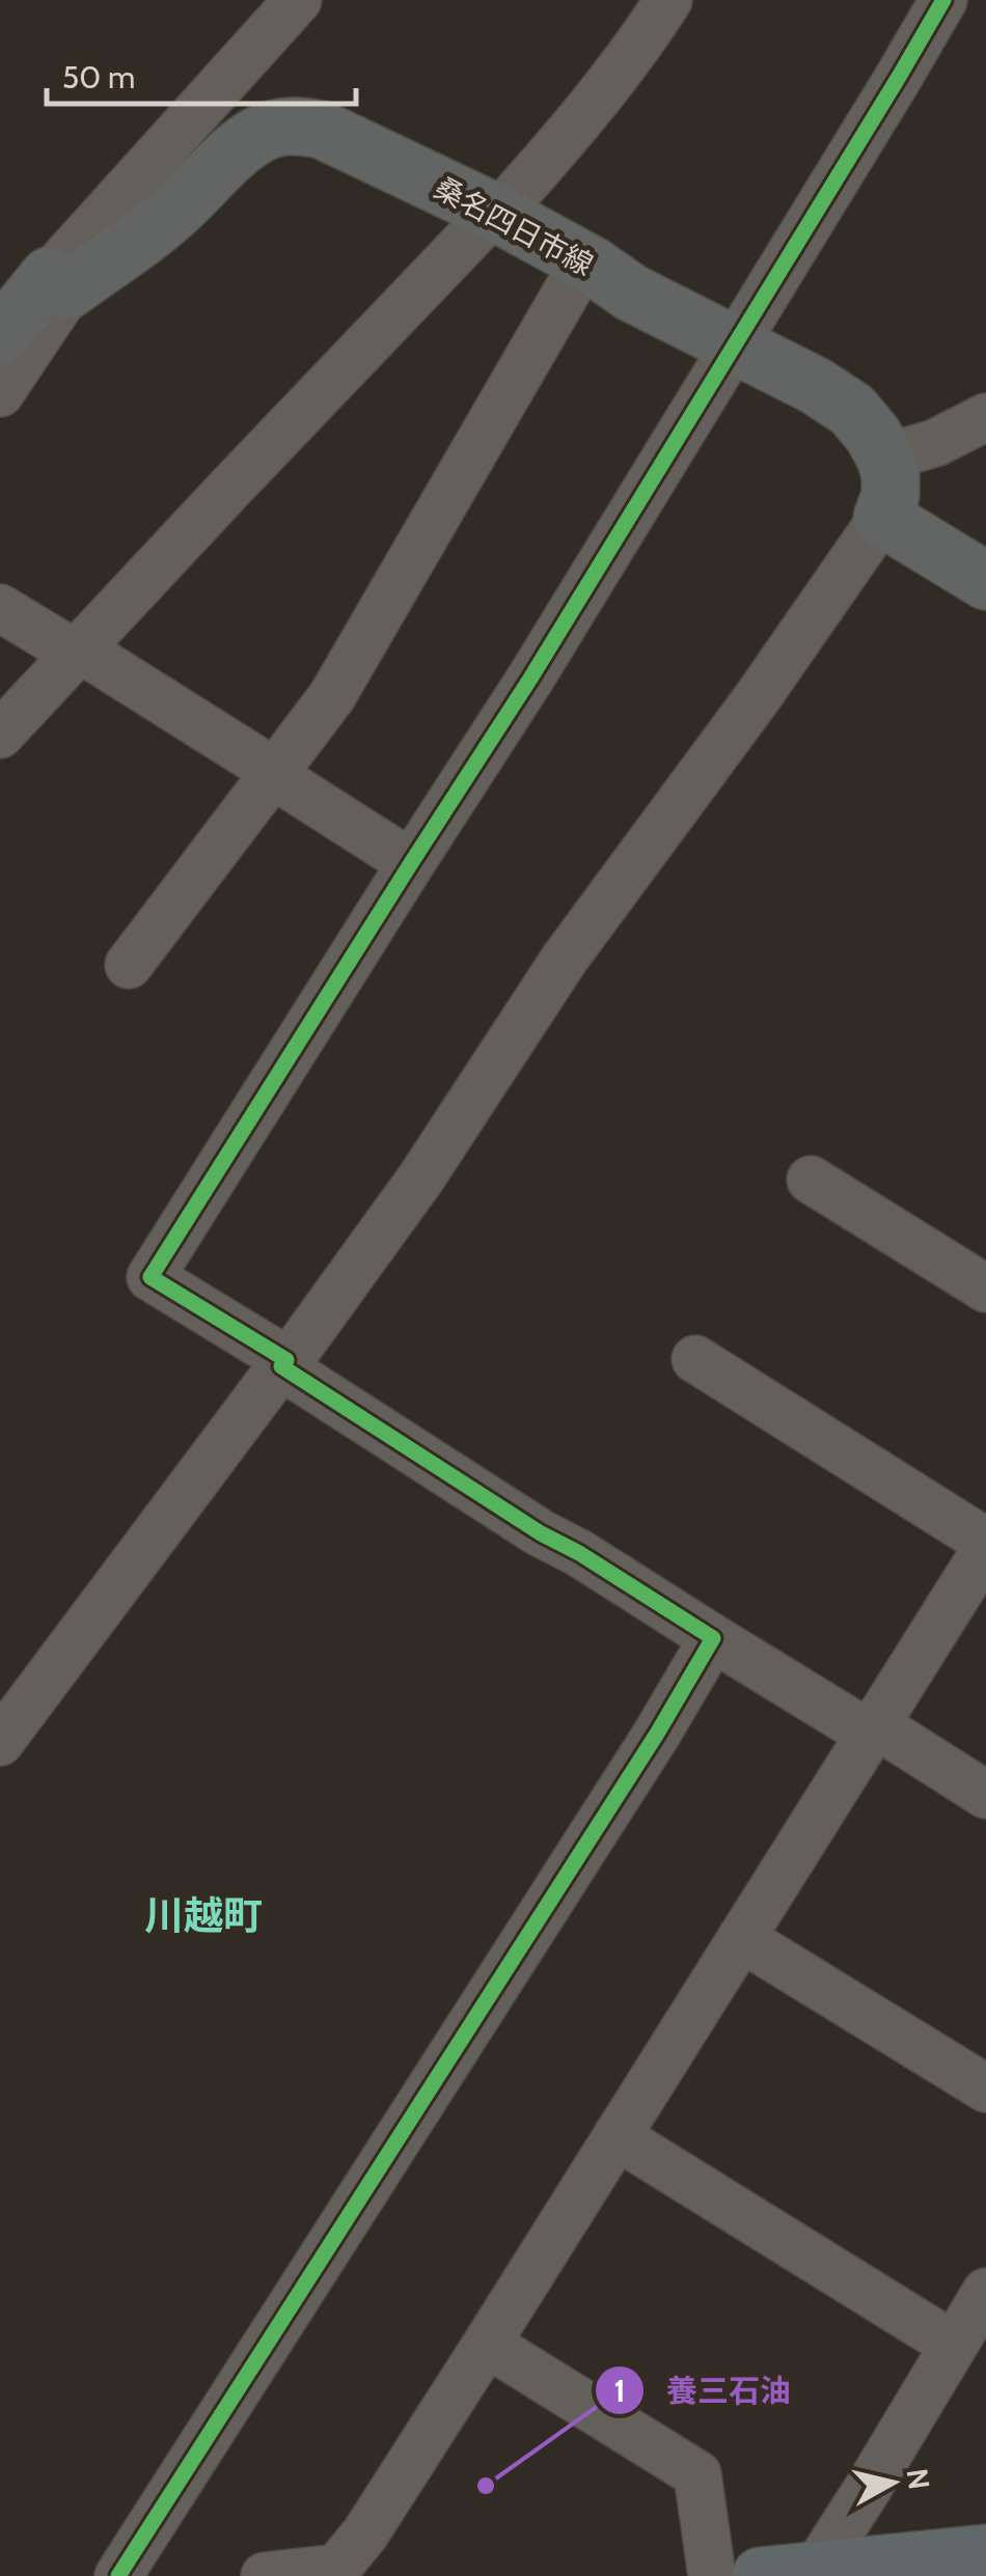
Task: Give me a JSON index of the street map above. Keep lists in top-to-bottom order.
{
  "streets": {
    "main road": ["桑名四日市線"]
  },
  "districts": ["川越町"],
  "places": ["養三石油"],
  "scale_bar": "50 m",
  "north": "right"
}
